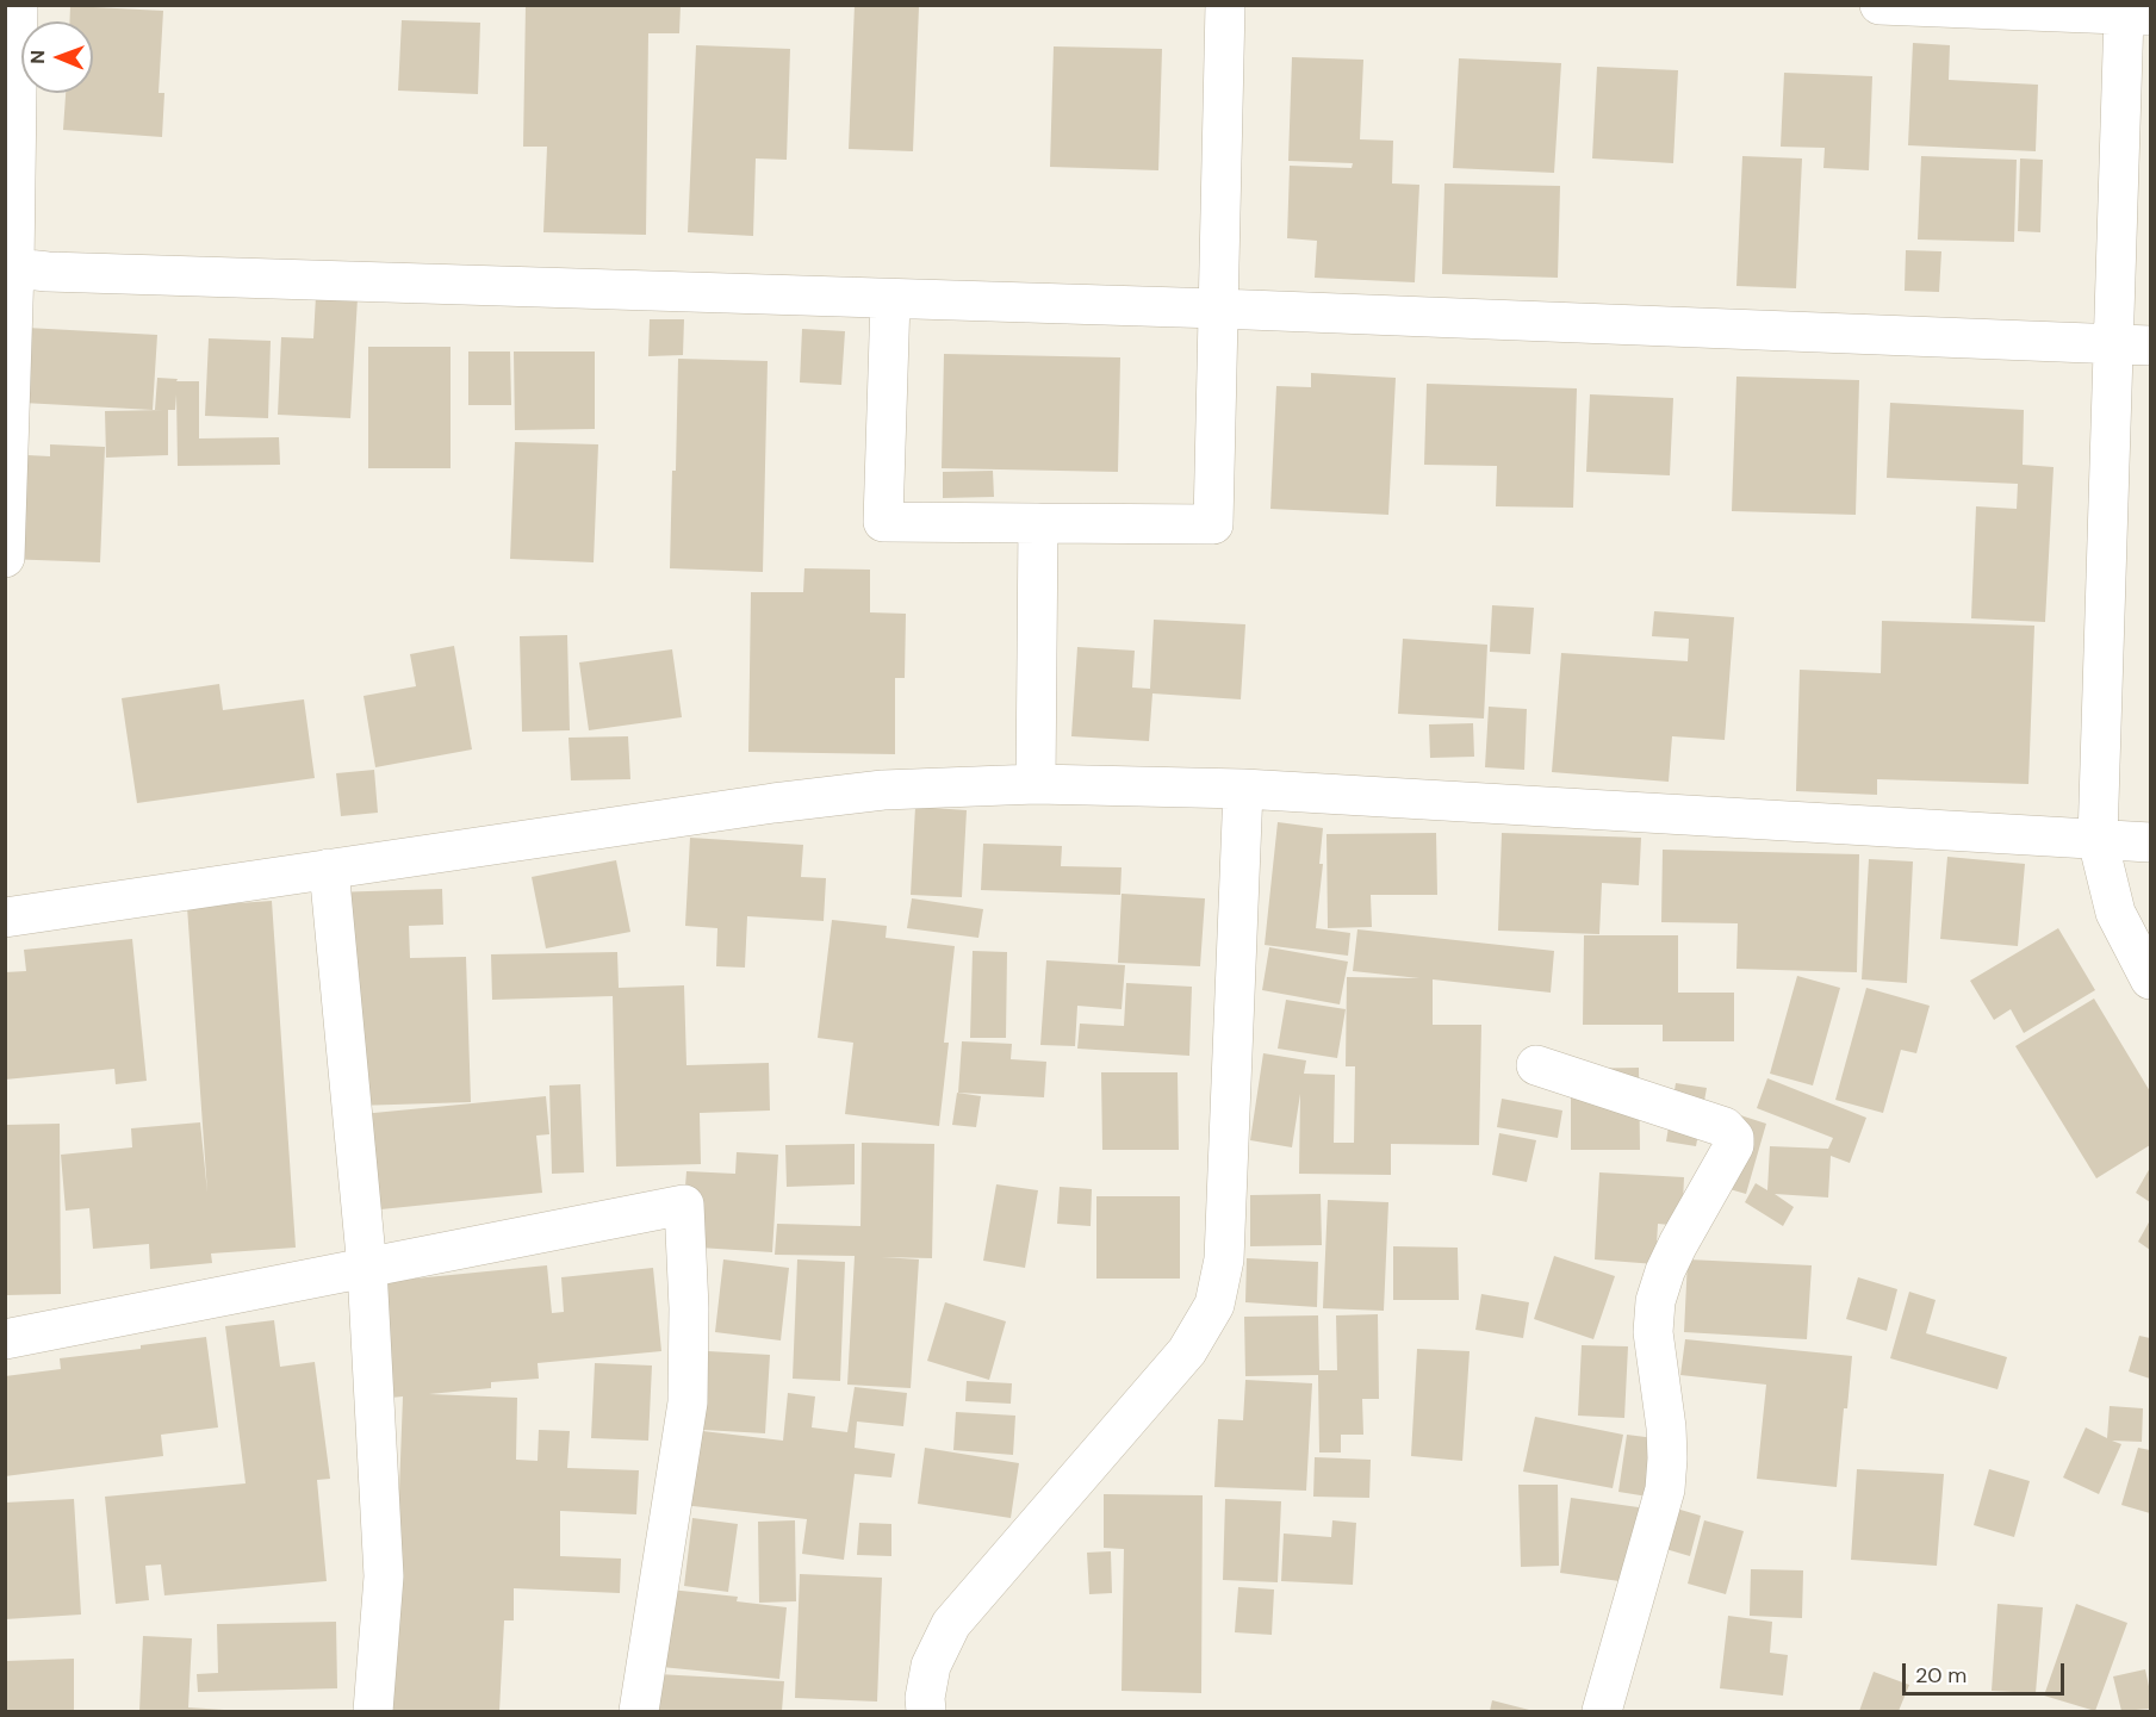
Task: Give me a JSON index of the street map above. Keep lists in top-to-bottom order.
{
  "scale_bar": "20 m",
  "north": "left"
}
